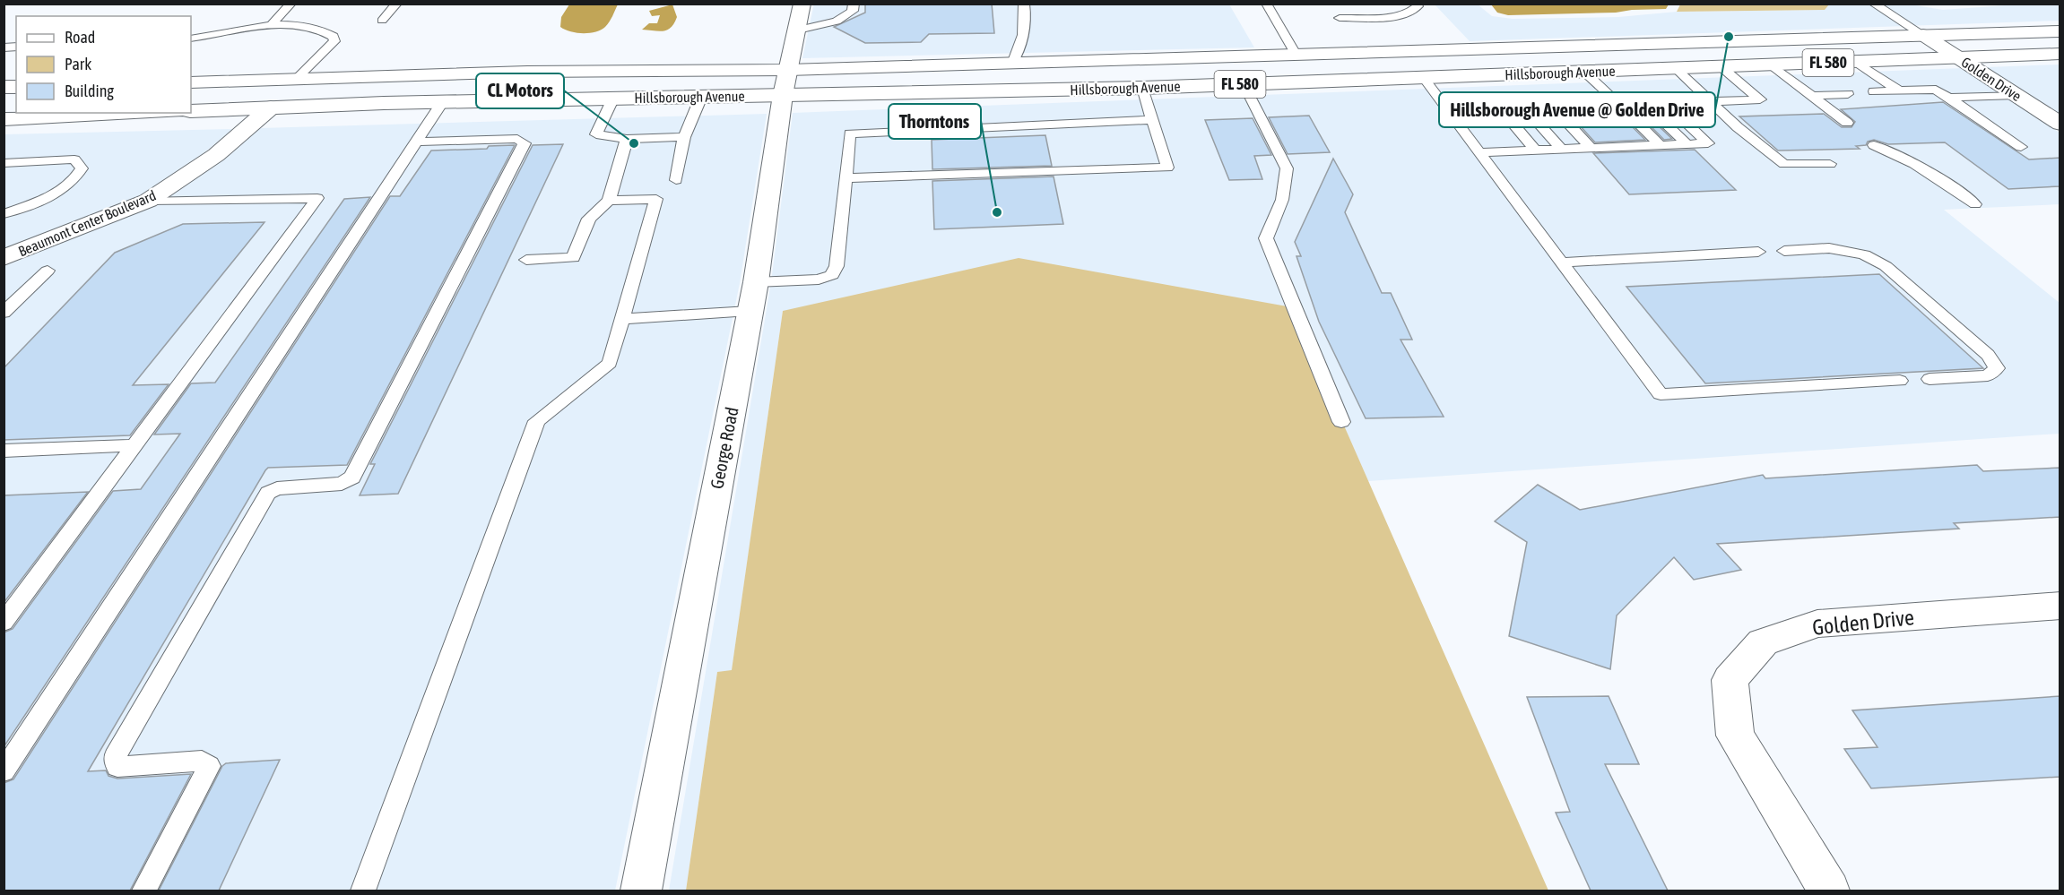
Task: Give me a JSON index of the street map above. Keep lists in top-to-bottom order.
{
  "streets": {
    "main road": [
      "FL 580",
      "Hillsborough Avenue",
      "Golden Drive",
      "Beaumont Center Boulevard",
      "George Road"
    ]
  },
  "crossings": [
    ["Hillsborough Avenue", "Golden Drive"],
    ["Hillsborough Avenue", "Beaumont Center Boulevard"],
    ["Hillsborough Avenue", "George Road"]
  ],
  "places": ["Hillsborough Avenue @ Golden Drive", "CL Motors", "Thorntons"],
  "legend": ["Road", "Park", "Building"]
}
